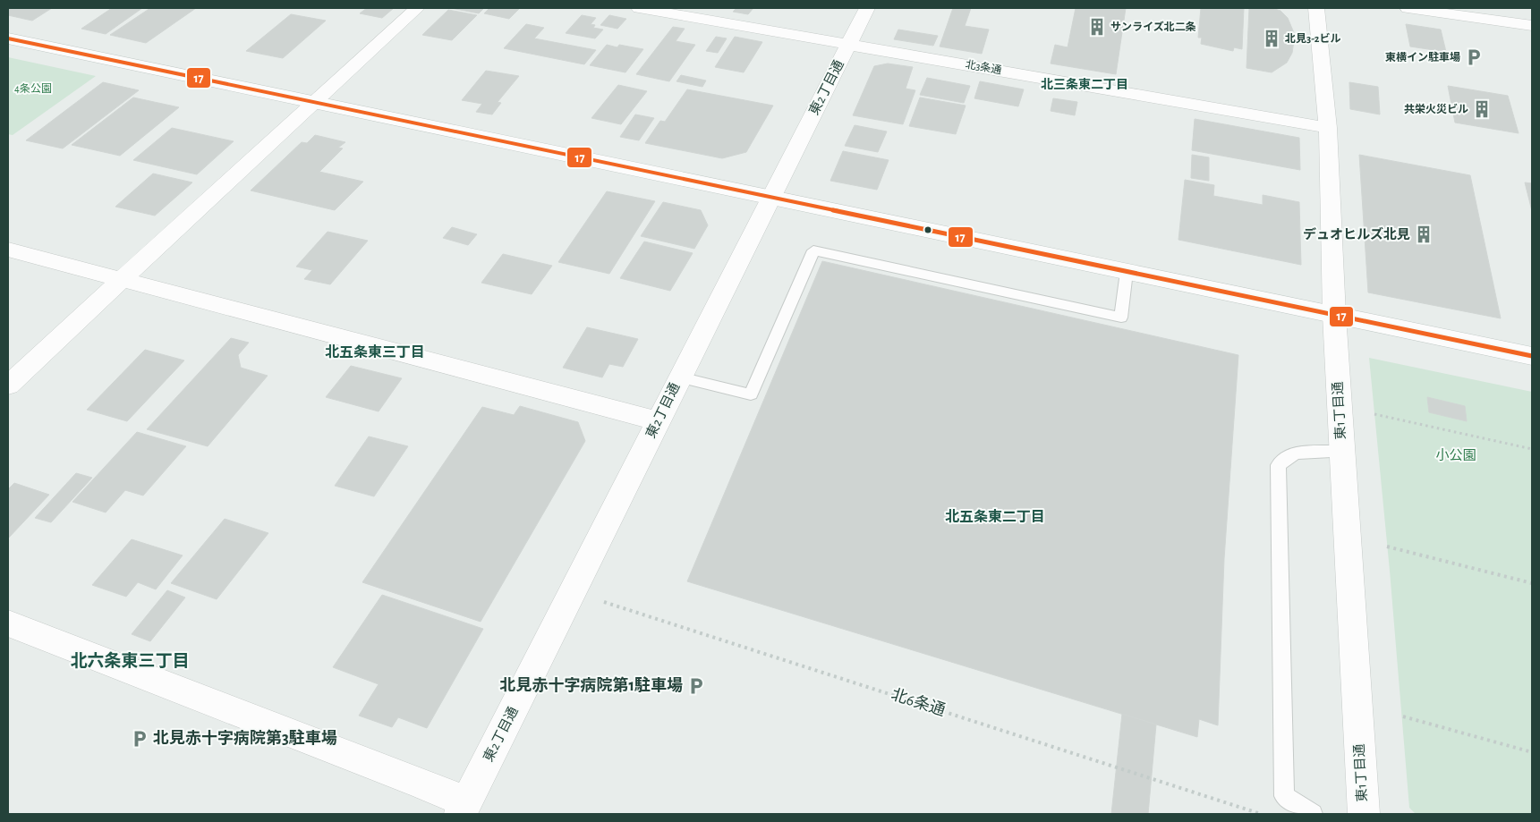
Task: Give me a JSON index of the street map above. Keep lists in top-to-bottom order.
{
  "streets": {
    "street": ["北3条通", "東2丁目通", "東1丁目通"],
    "path": ["北6条通"]
  },
  "crossings": [
    ["北3条通", "東2丁目通"],
    ["北3条通", "東1丁目通"],
    ["東2丁目通", "北6条通"]
  ],
  "districts": [
    "北三条東二丁目",
    "北五条東三丁目",
    "北五条東二丁目",
    "北六条東三丁目"
  ],
  "parks": ["4条公園", "小公園"],
  "places": {
    "building": [
      "サンライズ北二条",
      "北見3-2ビル",
      "共栄火災ビル",
      "デュオヒルズ北見"
    ],
    "parking": ["東横イン駐車場", "北見赤十字病院第1駐車場", "北見赤十字病院第3駐車場"]
  },
  "lines": ["transit line 17"]
}
